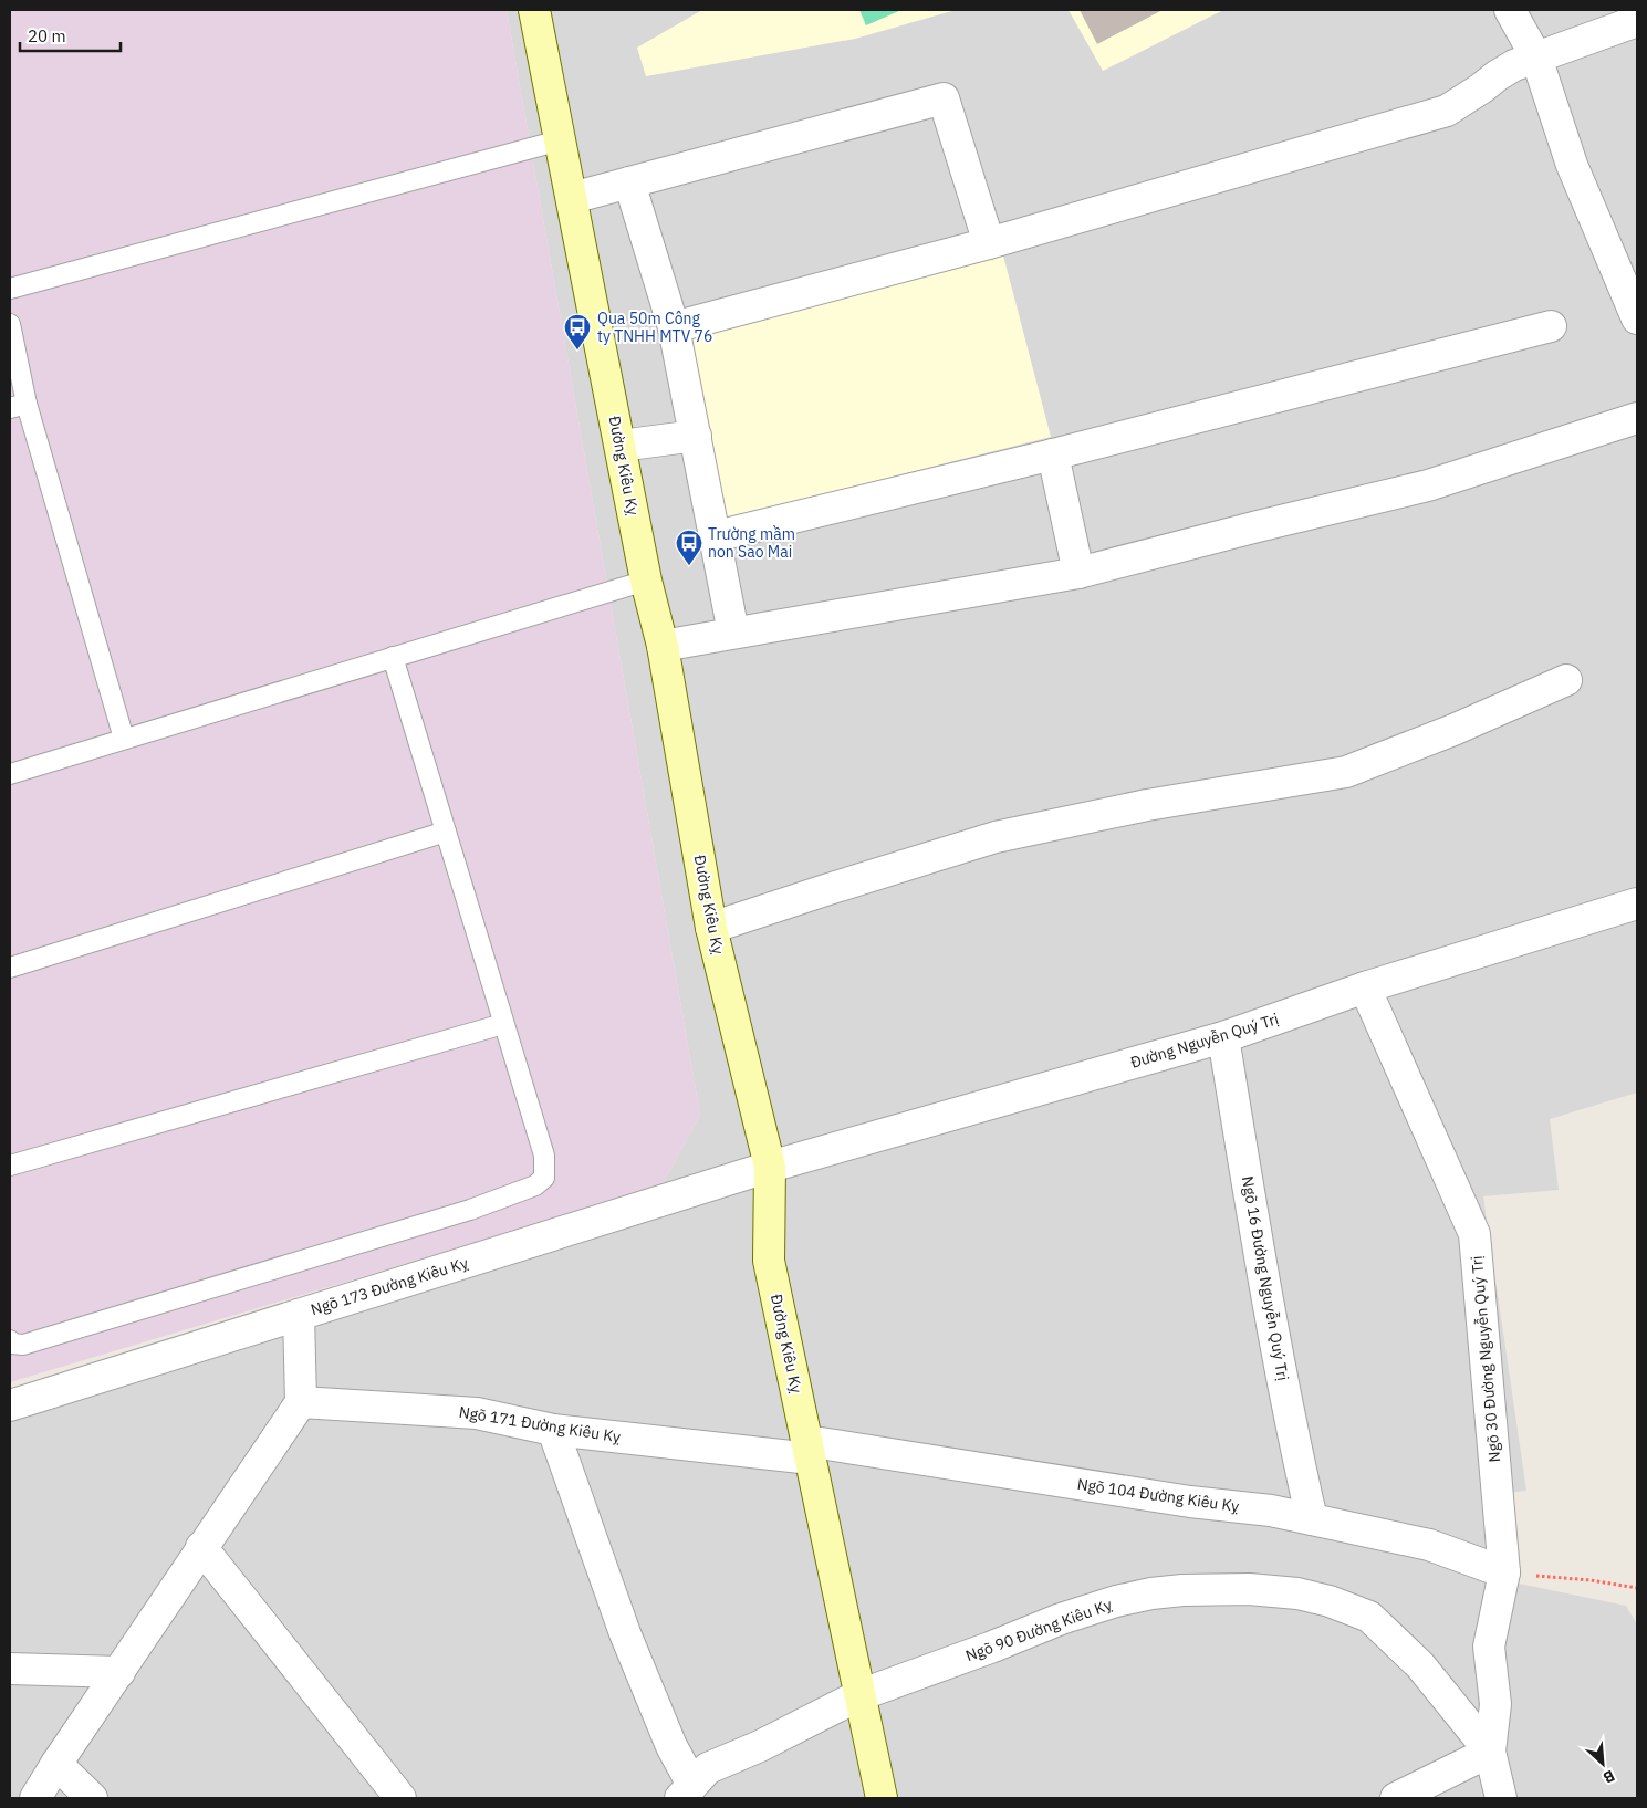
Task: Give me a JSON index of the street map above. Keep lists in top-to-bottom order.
{
  "streets": {
    "main road": ["Đường Kiêu Kỵ"],
    "street": [
      "Đường Nguyễn Quý Trị",
      "Ngõ 16 Đường Nguyễn Quý Trị",
      "Ngõ 173 Đường Kiêu Kỵ",
      "Ngõ 30 Đường Nguyễn Quý Trị",
      "Ngõ 171 Đường Kiêu Kỵ",
      "Ngõ 104 Đường Kiêu Kỵ",
      "Ngõ 90 Đường Kiêu Kỵ"
    ]
  },
  "crossings": [
    ["Đường Kiêu Kỵ", "Đường Nguyễn Quý Trị"],
    ["Đường Kiêu Kỵ", "Ngõ 173 Đường Kiêu Kỵ"],
    ["Đường Kiêu Kỵ", "Ngõ 171 Đường Kiêu Kỵ"],
    ["Đường Kiêu Kỵ", "Ngõ 104 Đường Kiêu Kỵ"],
    ["Đường Kiêu Kỵ", "Ngõ 90 Đường Kiêu Kỵ"],
    ["Đường Nguyễn Quý Trị", "Ngõ 16 Đường Nguyễn Quý Trị"],
    ["Đường Nguyễn Quý Trị", "Ngõ 173 Đường Kiêu Kỵ"],
    ["Đường Nguyễn Quý Trị", "Ngõ 30 Đường Nguyễn Quý Trị"],
    ["Ngõ 16 Đường Nguyễn Quý Trị", "Ngõ 104 Đường Kiêu Kỵ"],
    ["Ngõ 30 Đường Nguyễn Quý Trị", "Ngõ 104 Đường Kiêu Kỵ"],
    ["Ngõ 30 Đường Nguyễn Quý Trị", "Ngõ 90 Đường Kiêu Kỵ"],
    ["Ngõ 171 Đường Kiêu Kỵ", "Ngõ 104 Đường Kiêu Kỵ"]
  ],
  "places": {
    "bus stop": ["Qua 50m Công ty TNHH MTV 76", "Trường mầm non Sao Mai"]
  },
  "scale_bar": "20 m",
  "north": "bottom right"
}
